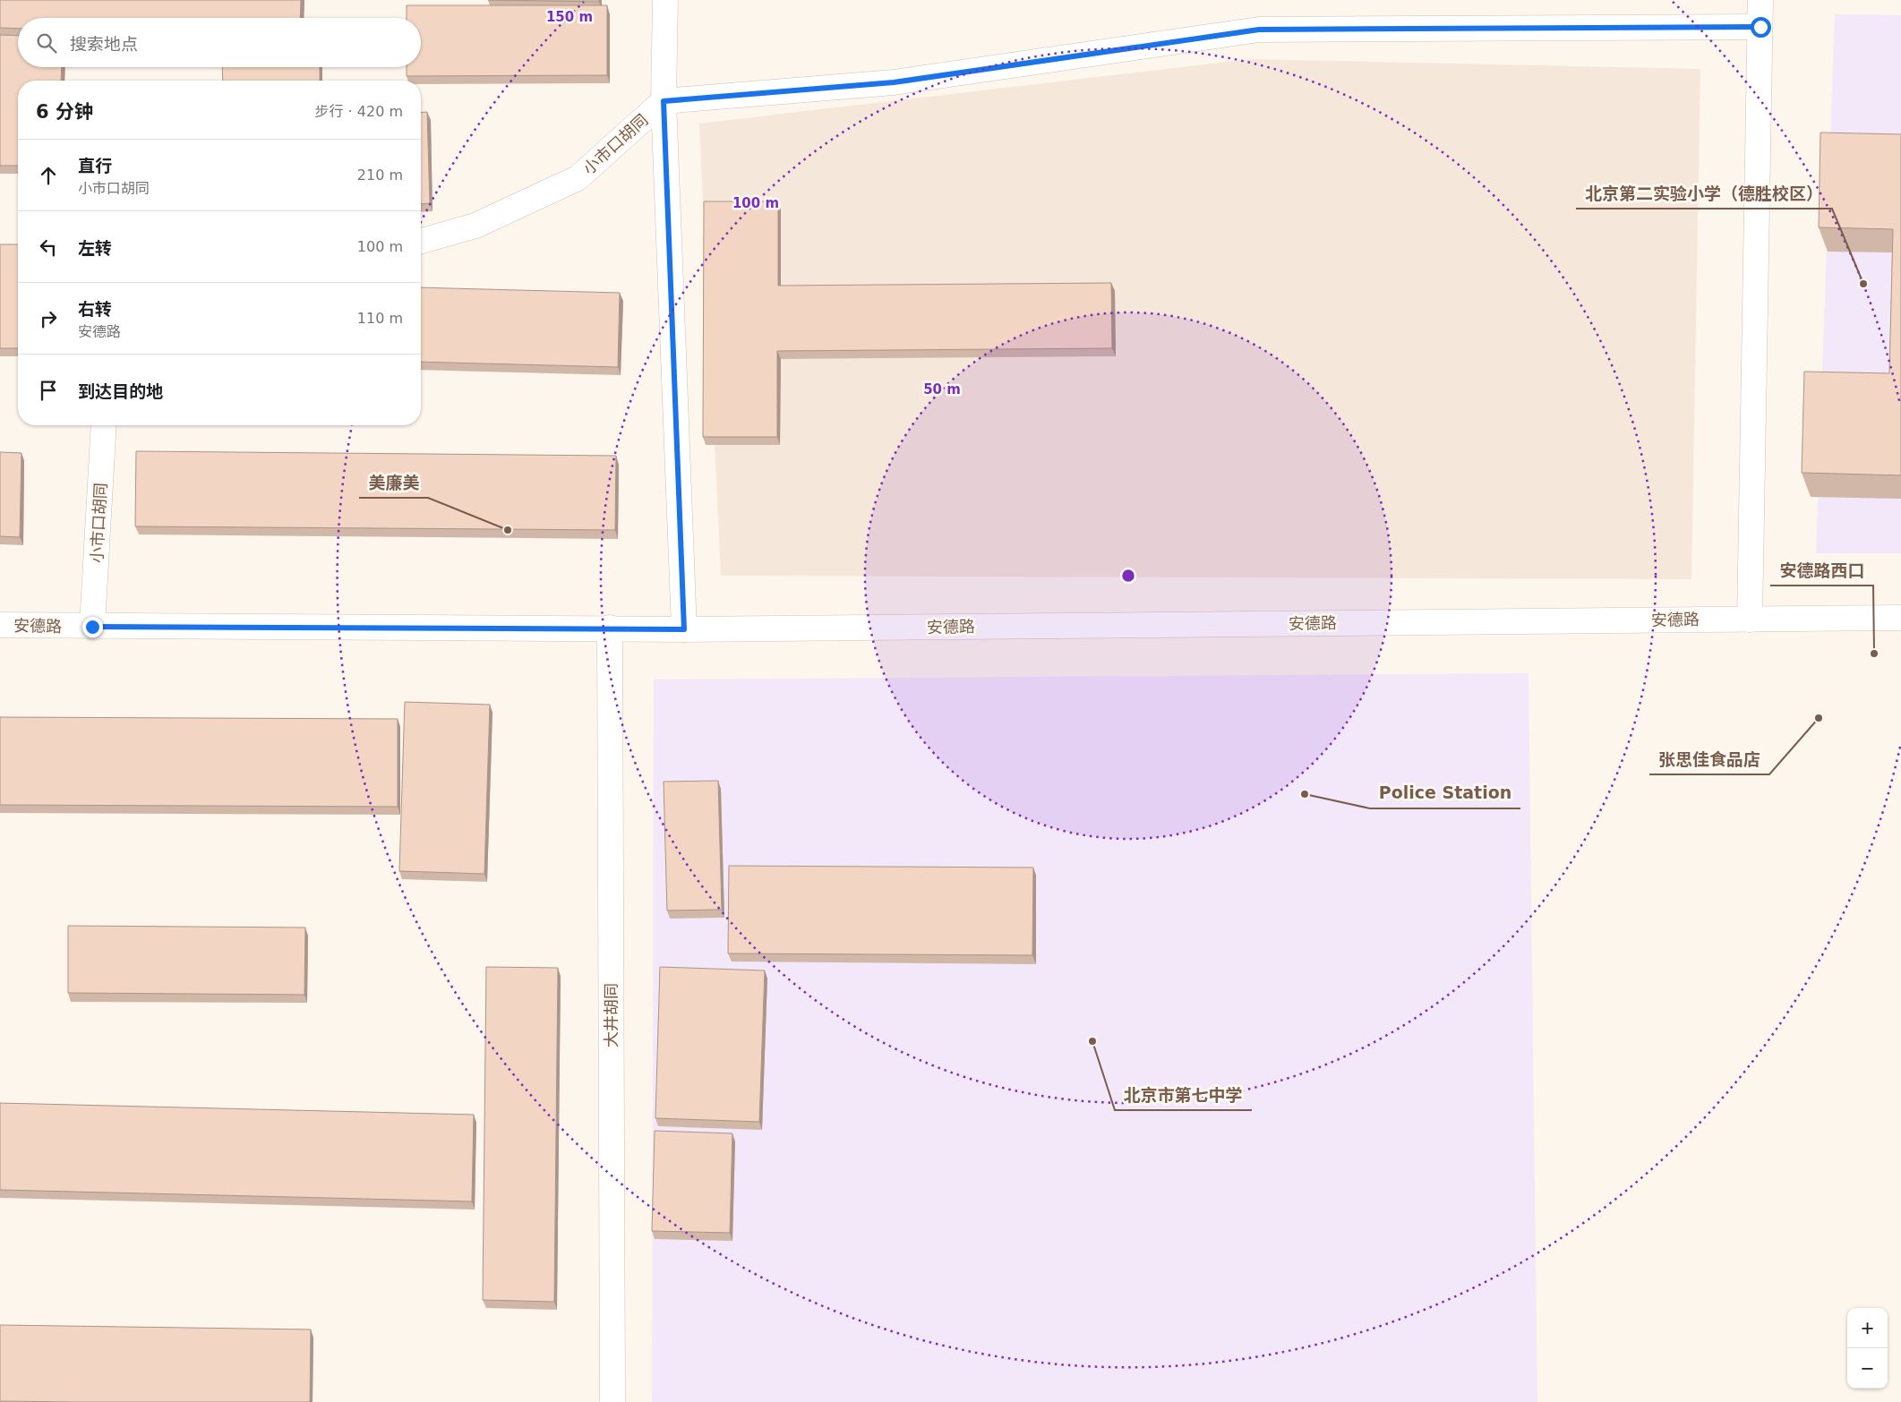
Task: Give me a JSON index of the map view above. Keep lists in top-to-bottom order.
{
  "streets": {
    "street": ["小市口胡同", "安德路", "大井胡同"]
  },
  "crossings": [
    ["小市口胡同", "安德路"],
    ["安德路", "大井胡同"]
  ],
  "places": [
    "北京第二实验小学（德胜校区）",
    "美廉美",
    "安德路西口",
    "张思佳食品店",
    "Police Station",
    "北京市第七中学"
  ],
  "page": {
    "search": "搜索地点",
    "heading": ["6 分钟", "步行 · 420 m"],
    "list": [
      ["直行", "小市口胡同", "210 m"],
      ["左转", "100 m"],
      ["右转", "安德路", "110 m"],
      "到达目的地"
    ],
    "map_buttons": ["+", "−"]
  },
  "rings": ["150 m", "100 m", "50 m"]
}
